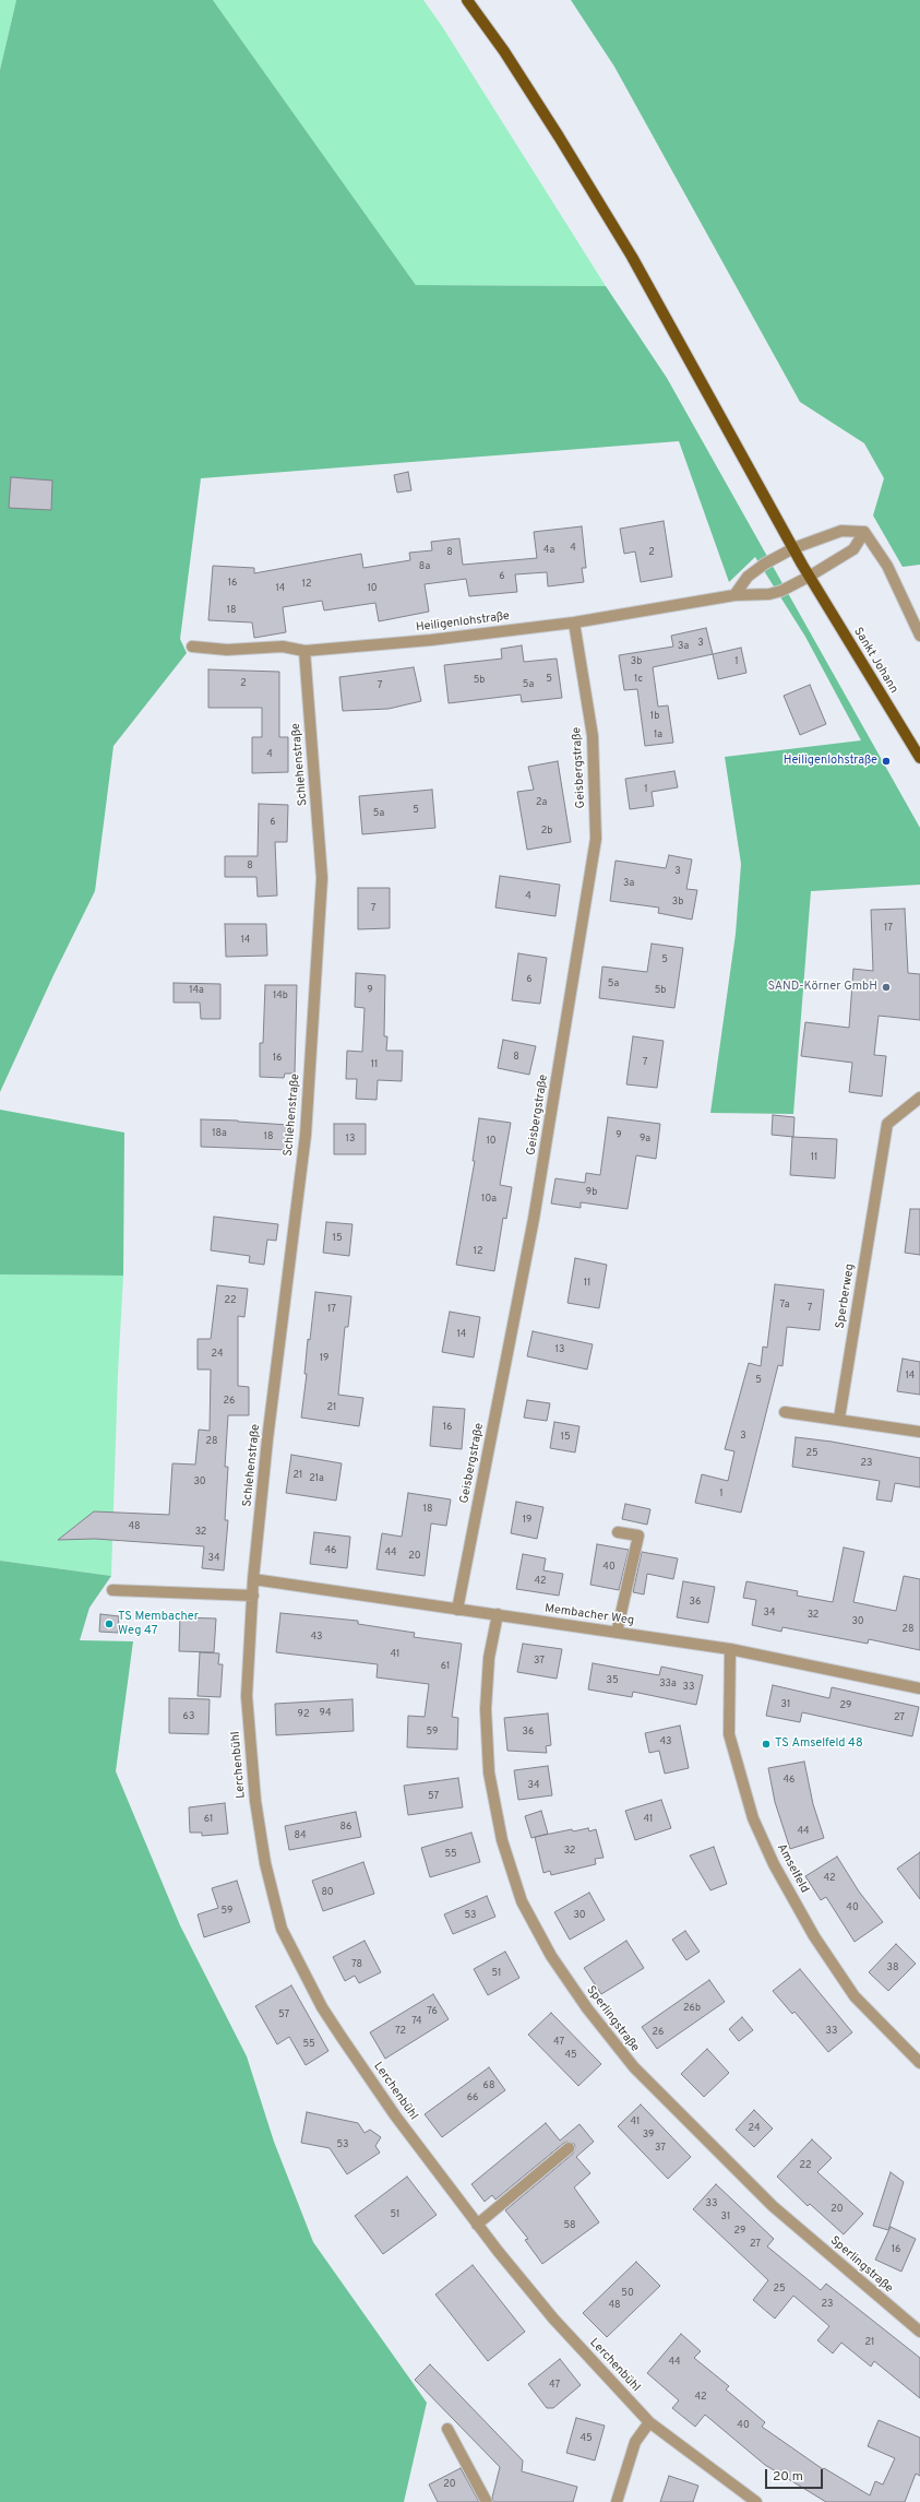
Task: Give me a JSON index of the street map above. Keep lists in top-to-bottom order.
{
  "streets": {
    "main road": ["Sankt Johann"],
    "street": [
      "Heiligenlohstraße",
      "Schlehenstraße",
      "Geisbergstraße",
      "Sperberweg",
      "Membacher Weg",
      "Lerchenbühl",
      "Amselfeld",
      "Sperlingstraße"
    ]
  },
  "crossings": [
    ["Heiligenlohstraße", "Sankt Johann"],
    ["Heiligenlohstraße", "Schlehenstraße"],
    ["Heiligenlohstraße", "Geisbergstraße"],
    ["Schlehenstraße", "Membacher Weg"],
    ["Schlehenstraße", "Lerchenbühl"],
    ["Geisbergstraße", "Membacher Weg"],
    ["Membacher Weg", "Lerchenbühl"],
    ["Membacher Weg", "Amselfeld"],
    ["Membacher Weg", "Sperlingstraße"]
  ],
  "places": [
    "Heiligenlohstraße",
    "SAND-Körner GmbH",
    "TS Membacher Weg 47",
    "TS Amselfeld 48"
  ],
  "house_numbers": [
    "4",
    "4a",
    "8",
    "2",
    "8a",
    "6",
    "16",
    "12",
    "14",
    "10",
    "18",
    "3",
    "3a",
    "3b",
    "1",
    "5",
    "1c",
    "5b",
    "2",
    "5a",
    "7",
    "1b",
    "1a",
    "4",
    "1",
    "2a",
    "5",
    "5a",
    "6",
    "2b",
    "8",
    "3",
    "3a",
    "4",
    "3b",
    "7",
    "17",
    "14",
    "5",
    "6",
    "5a",
    "14a",
    "9",
    "5b",
    "14b",
    "8",
    "16",
    "7",
    "11",
    "18a",
    "9",
    "18",
    "13",
    "9a",
    "10",
    "11",
    "9b",
    "10a",
    "15",
    "12",
    "11",
    "22",
    "7a",
    "7",
    "17",
    "14",
    "13",
    "24",
    "19",
    "14",
    "5",
    "26",
    "21",
    "16",
    "3",
    "15",
    "28",
    "25",
    "23",
    "21",
    "21a",
    "30",
    "1",
    "18",
    "19",
    "48",
    "32",
    "46",
    "44",
    "20",
    "34",
    "40",
    "42",
    "36",
    "34",
    "32",
    "30",
    "28",
    "43",
    "41",
    "37",
    "61",
    "35",
    "33a",
    "33",
    "31",
    "29",
    "94",
    "92",
    "63",
    "27",
    "59",
    "36",
    "43",
    "46",
    "34",
    "57",
    "61",
    "41",
    "86",
    "44",
    "84",
    "32",
    "55",
    "42",
    "80",
    "40",
    "59",
    "53",
    "30",
    "78",
    "38",
    "51",
    "26b",
    "76",
    "57",
    "74",
    "72",
    "33",
    "26",
    "47",
    "55",
    "45",
    "68",
    "66",
    "41",
    "24",
    "39",
    "53",
    "37",
    "22",
    "33",
    "20",
    "51",
    "31",
    "58",
    "29",
    "27",
    "16",
    "25",
    "50",
    "23",
    "48",
    "21",
    "44",
    "47",
    "42",
    "40",
    "45",
    "20"
  ],
  "scale_bar": "20 m"
}
